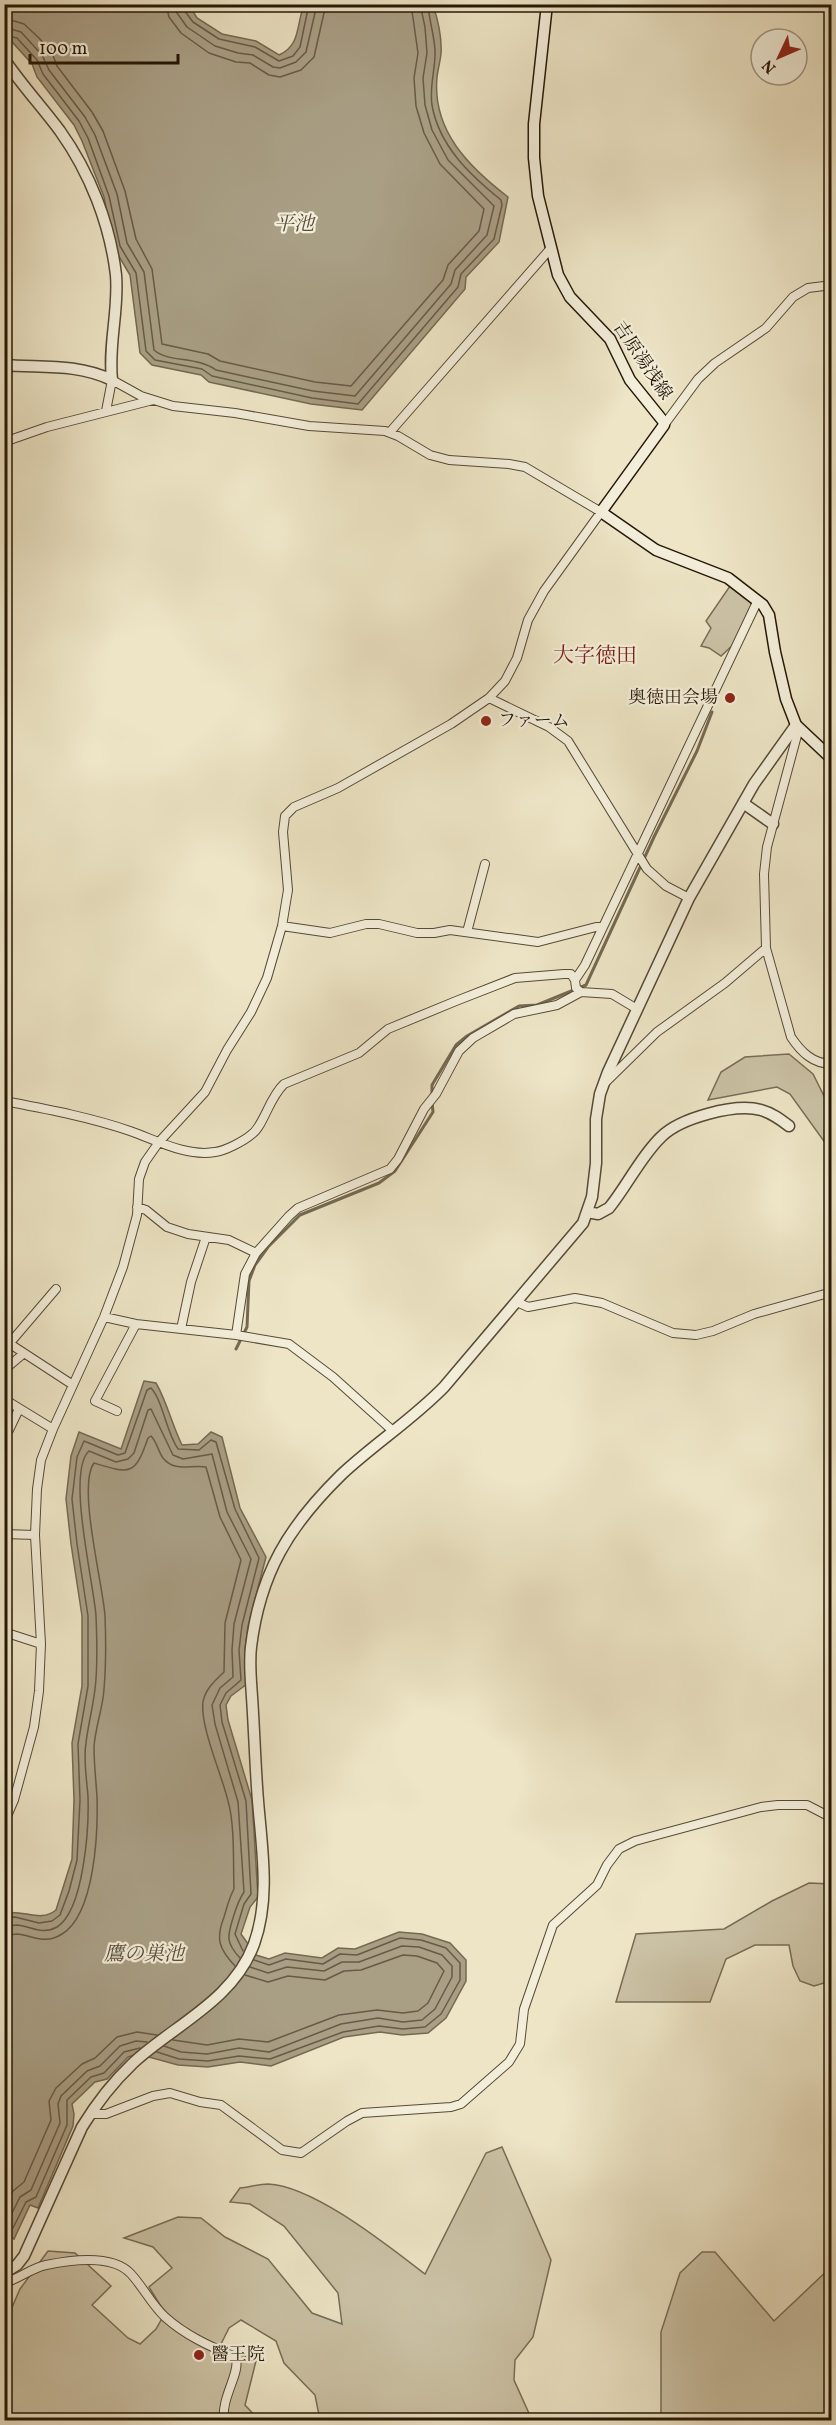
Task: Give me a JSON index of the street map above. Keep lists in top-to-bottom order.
{
  "streets": {
    "street": ["吉原湯浅線"]
  },
  "districts": ["大字徳田"],
  "water": ["平池", "鷹の巣池"],
  "places": ["奥徳田会場", "ファーム", "醫王院"],
  "scale_bar": "100 m",
  "north": "bottom left"
}
